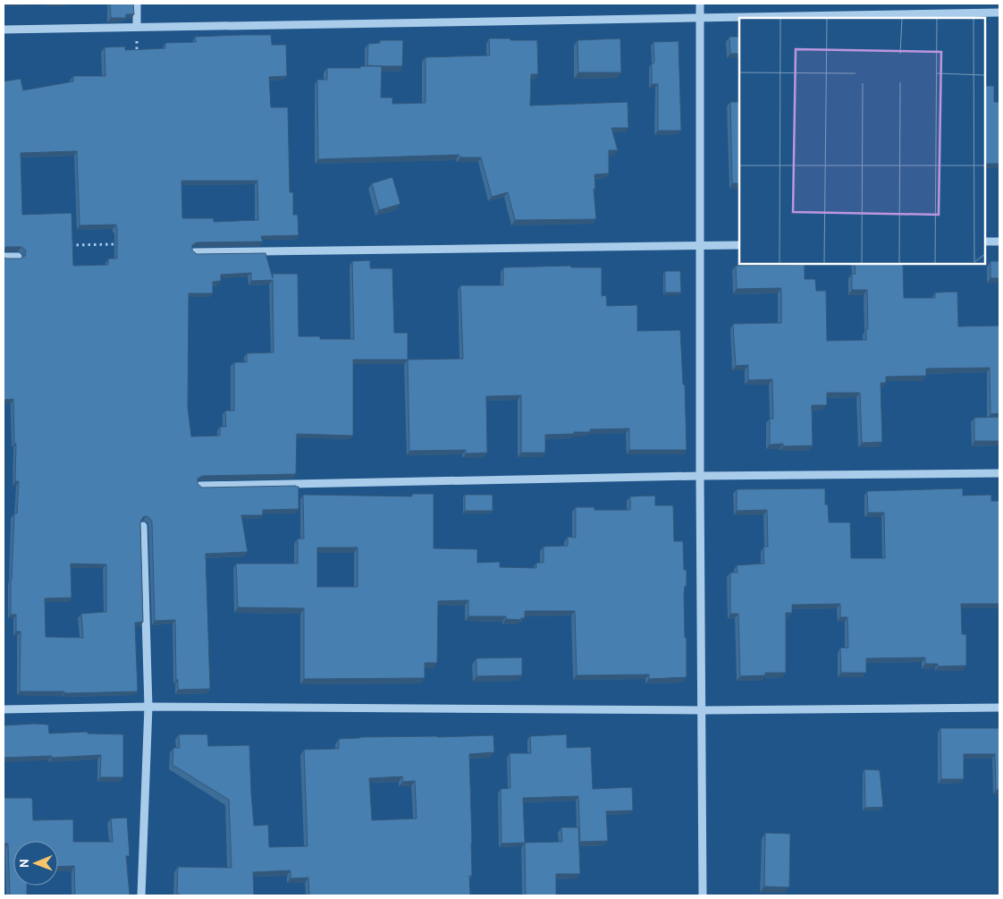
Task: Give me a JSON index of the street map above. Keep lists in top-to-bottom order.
{
  "north": "left"
}
